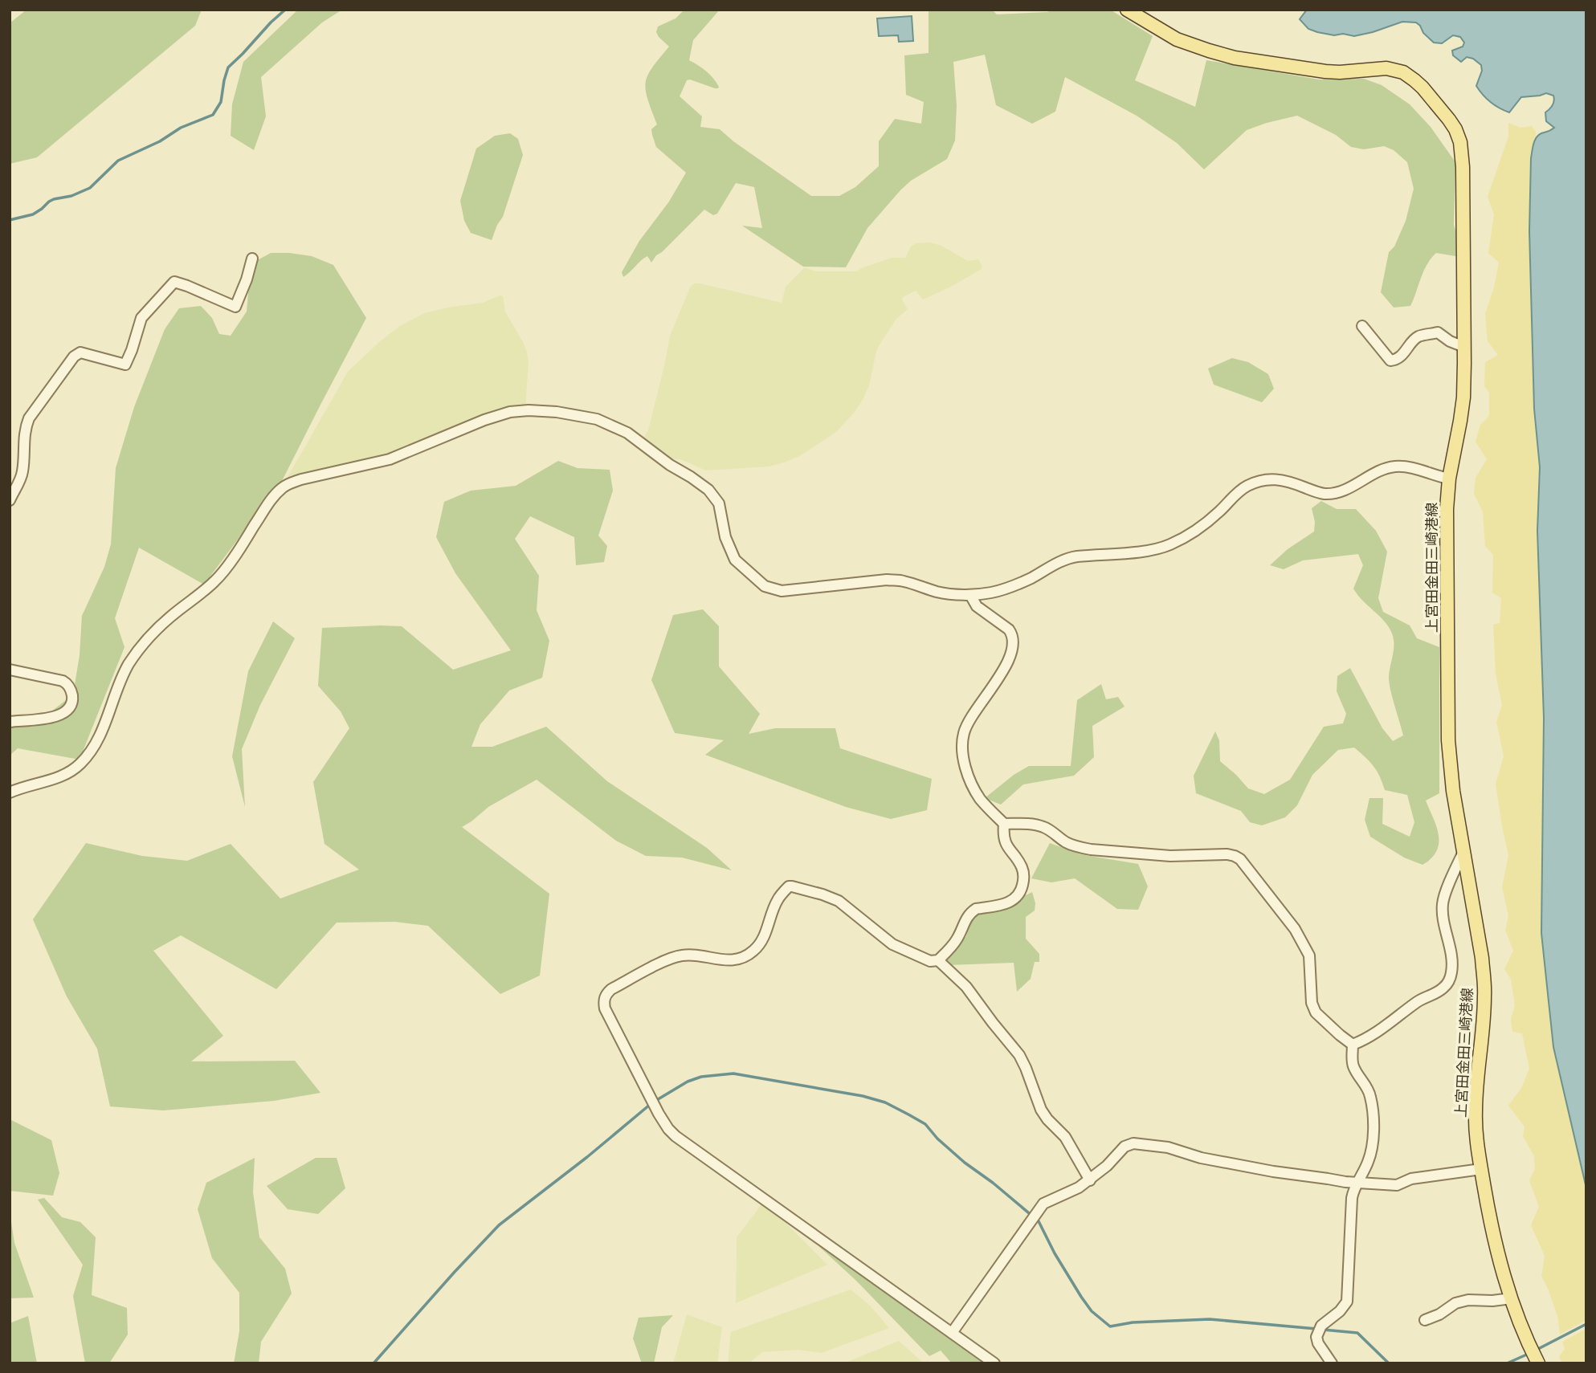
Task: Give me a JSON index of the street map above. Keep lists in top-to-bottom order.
{
  "streets": {
    "main road": ["上宮田金田三崎港線"]
  }
}
